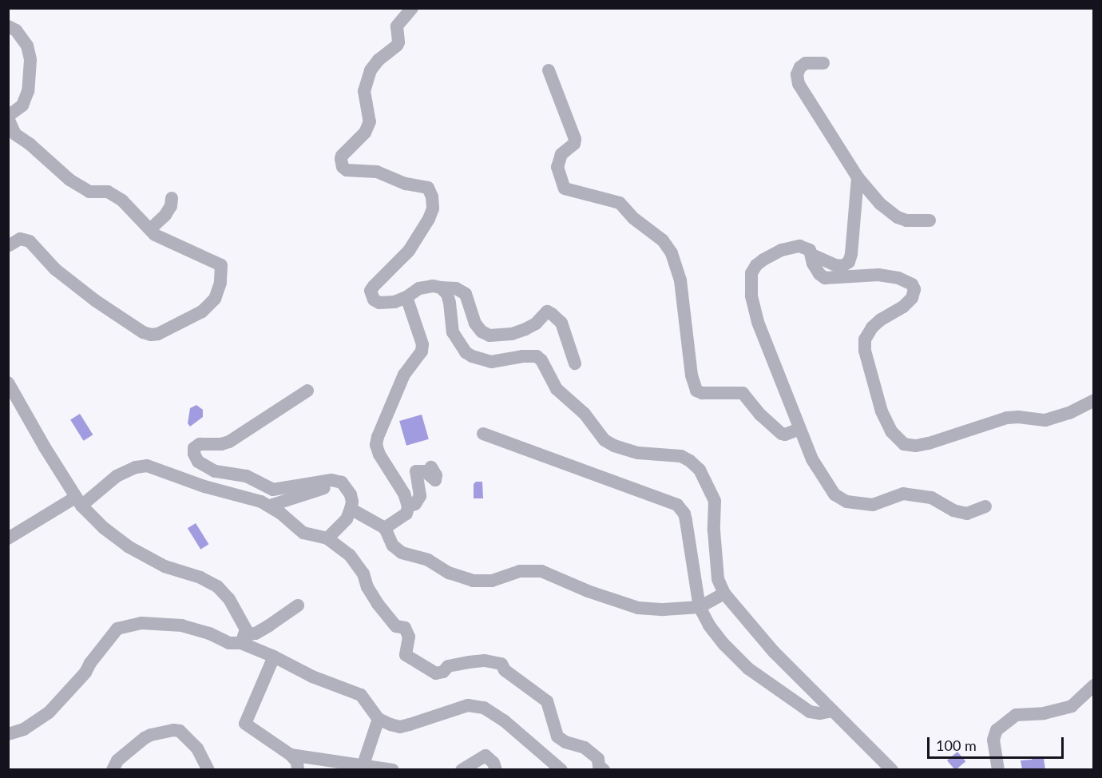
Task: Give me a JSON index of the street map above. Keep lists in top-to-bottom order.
{
  "scale_bar": "100 m"
}
